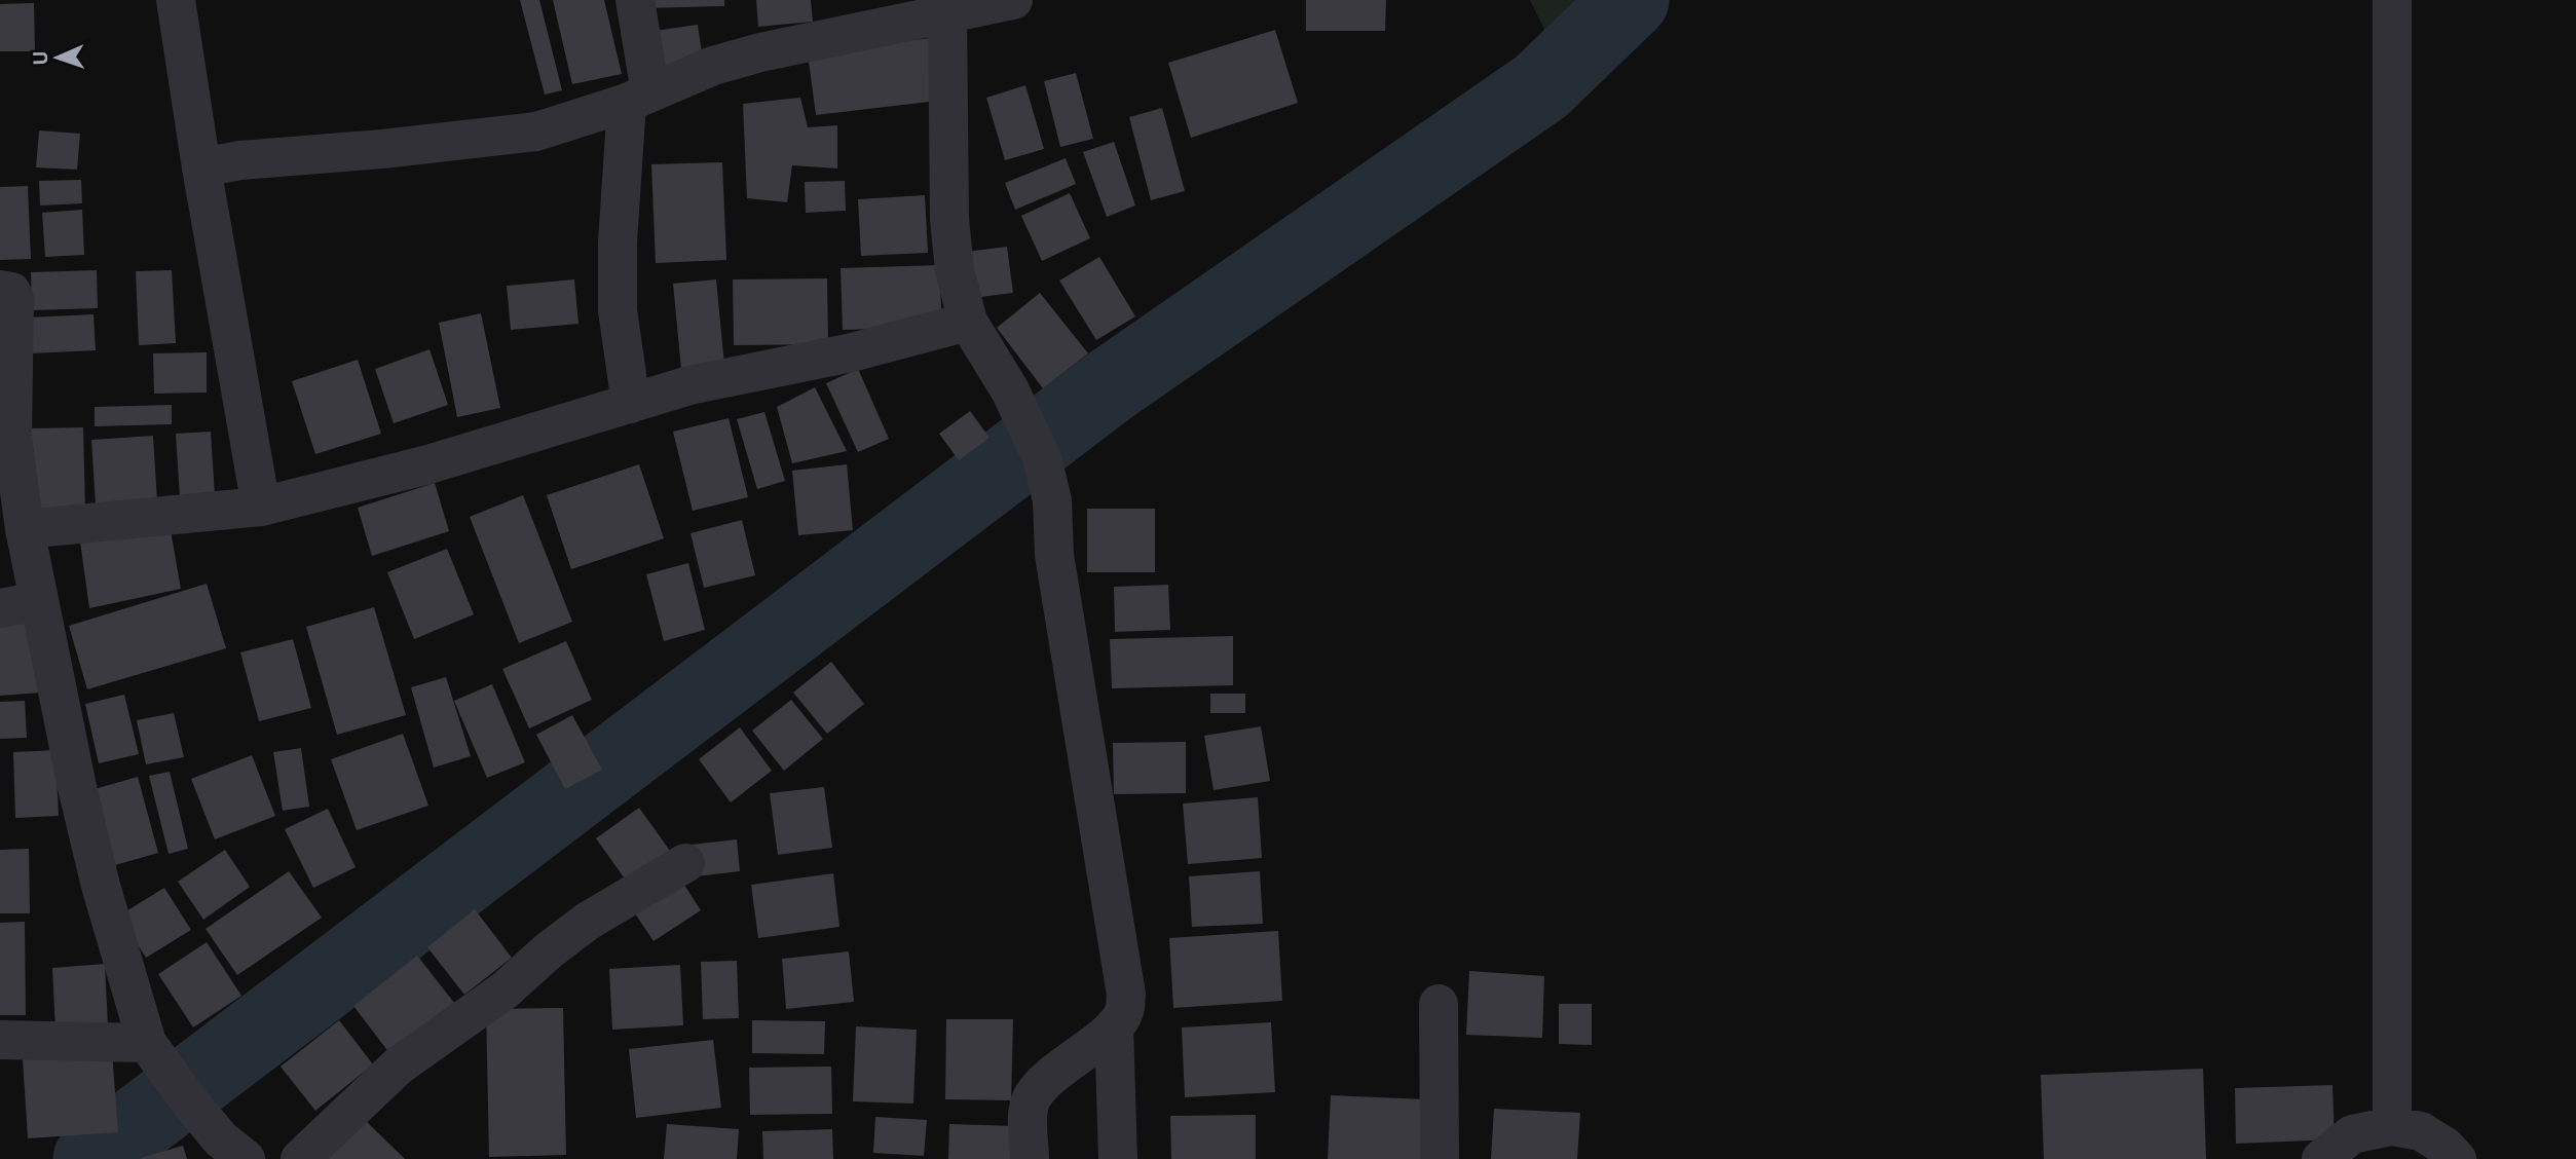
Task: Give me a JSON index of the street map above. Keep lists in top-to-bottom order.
{
  "north": "left"
}
